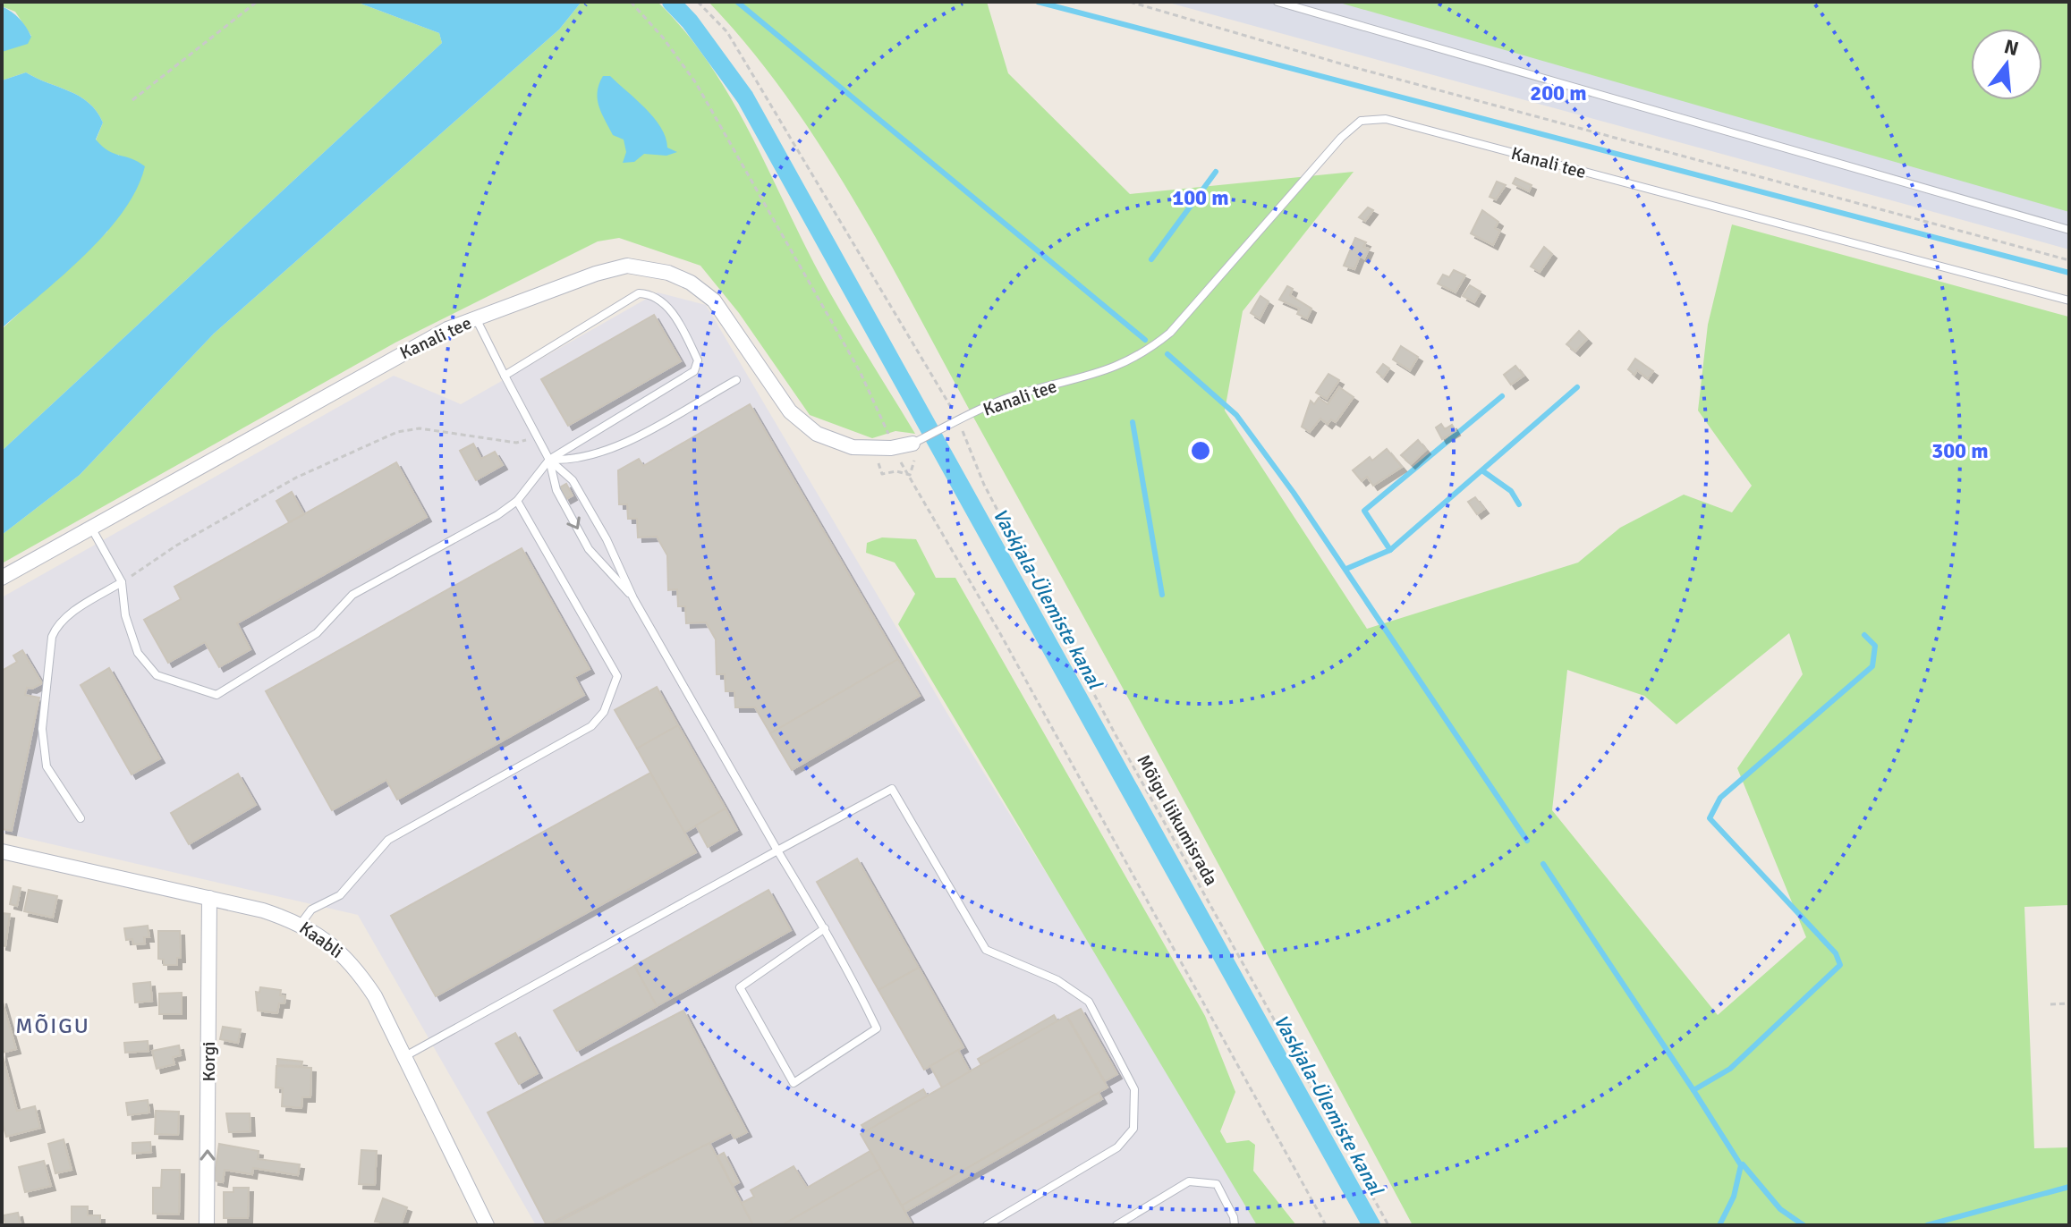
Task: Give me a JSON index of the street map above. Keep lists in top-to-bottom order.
{
  "streets": {
    "street": ["Kanali tee", "Kaabli", "Korgi"],
    "path": ["Mõigu liikumisrada"]
  },
  "crossings": [
    ["Kanali tee", "Mõigu liikumisrada"],
    ["Kaabli", "Korgi"]
  ],
  "one_way": ["Korgi"],
  "districts": ["MÕIGU"],
  "water": ["Vaskjala-Ülemiste kanal"],
  "north": "top",
  "rings": ["200 m", "100 m", "300 m"]
}
